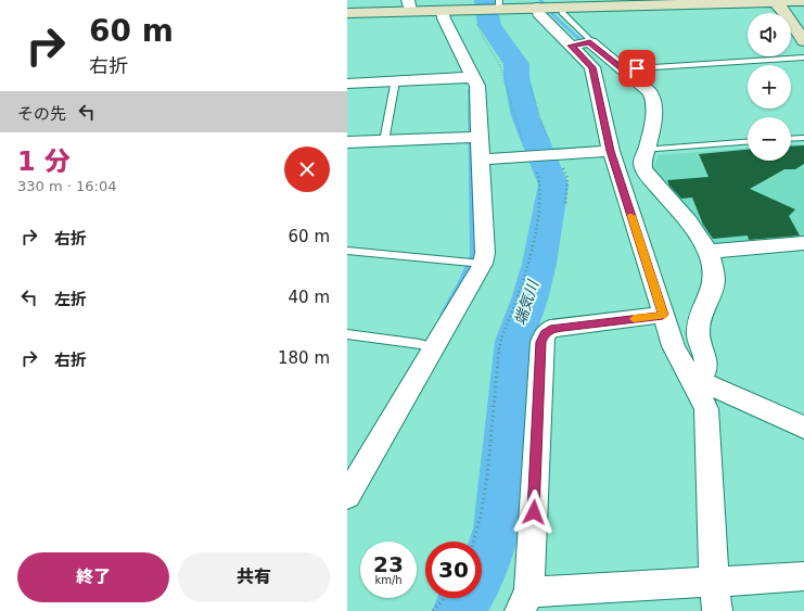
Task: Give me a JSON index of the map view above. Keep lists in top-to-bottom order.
{
  "water": ["端気川"],
  "page": {
    "turn": ["60 m", "右折"],
    "map_buttons": ["+", "−"],
    "then": "その先",
    "heading": ["1 分", "330 m · 16:04"],
    "list": [
      {
        "name": "右折",
        "value": "60 m"
      },
      {
        "name": "左折",
        "value": "40 m"
      },
      {
        "name": "右折",
        "value": "180 m"
      }
    ],
    "speed": "23 km/h",
    "limit": "30",
    "buttons": ["終了", "共有"]
  }
}
